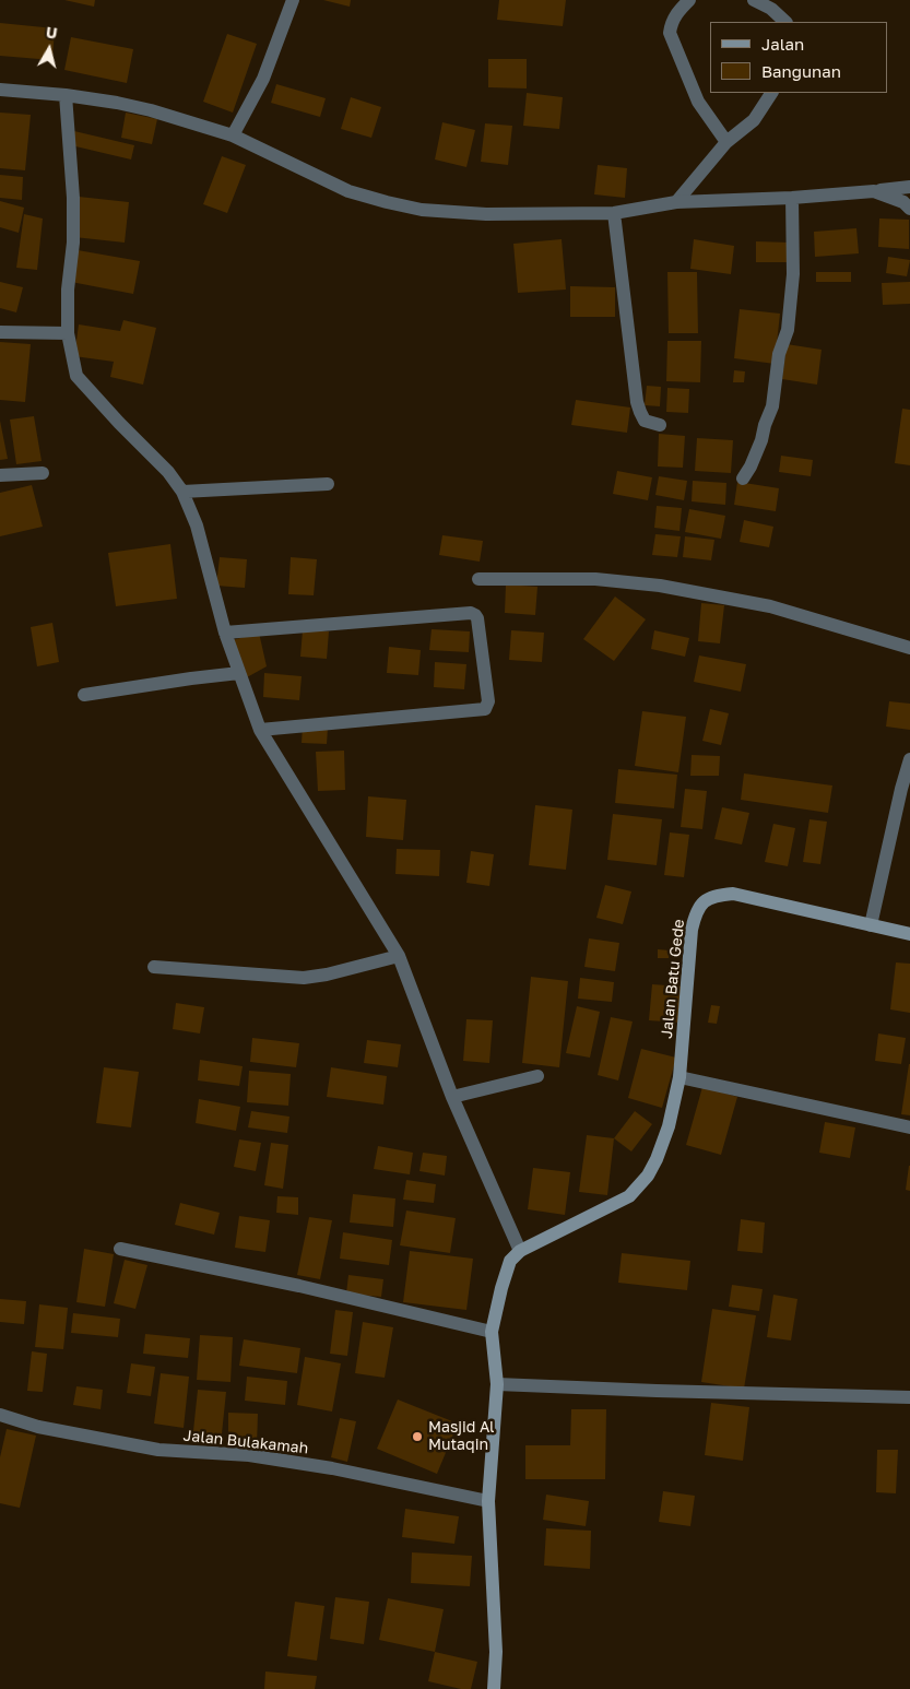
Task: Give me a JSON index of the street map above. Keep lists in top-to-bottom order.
{
  "streets": {
    "street": ["Jalan Batu Gede", "Jalan Bulakamah"]
  },
  "places": ["Masjid Al Mutaqin"],
  "legend": ["Jalan", "Bangunan"],
  "north": "top"
}
